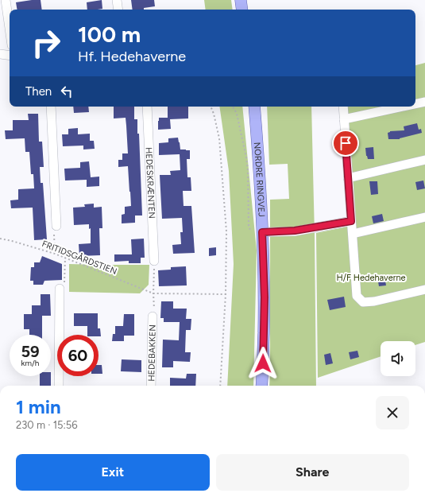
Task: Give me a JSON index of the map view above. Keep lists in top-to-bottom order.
{
  "streets": {
    "main road": ["NORDRE RINGVEJ"],
    "street": ["HEDESKRÆNTEN", "HEDEBAKKEN"],
    "path": ["FRITIDSGÅRDSTIEN"]
  },
  "parks": ["H/F Hedehaverne"],
  "page": {
    "turn": ["100 m", "Hf. Hedehaverne"],
    "then": "Then",
    "speed": "59 km/h",
    "limit": "60",
    "heading": ["1 min", "230 m · 15:56"],
    "buttons": ["Exit", "Share"]
  }
}
